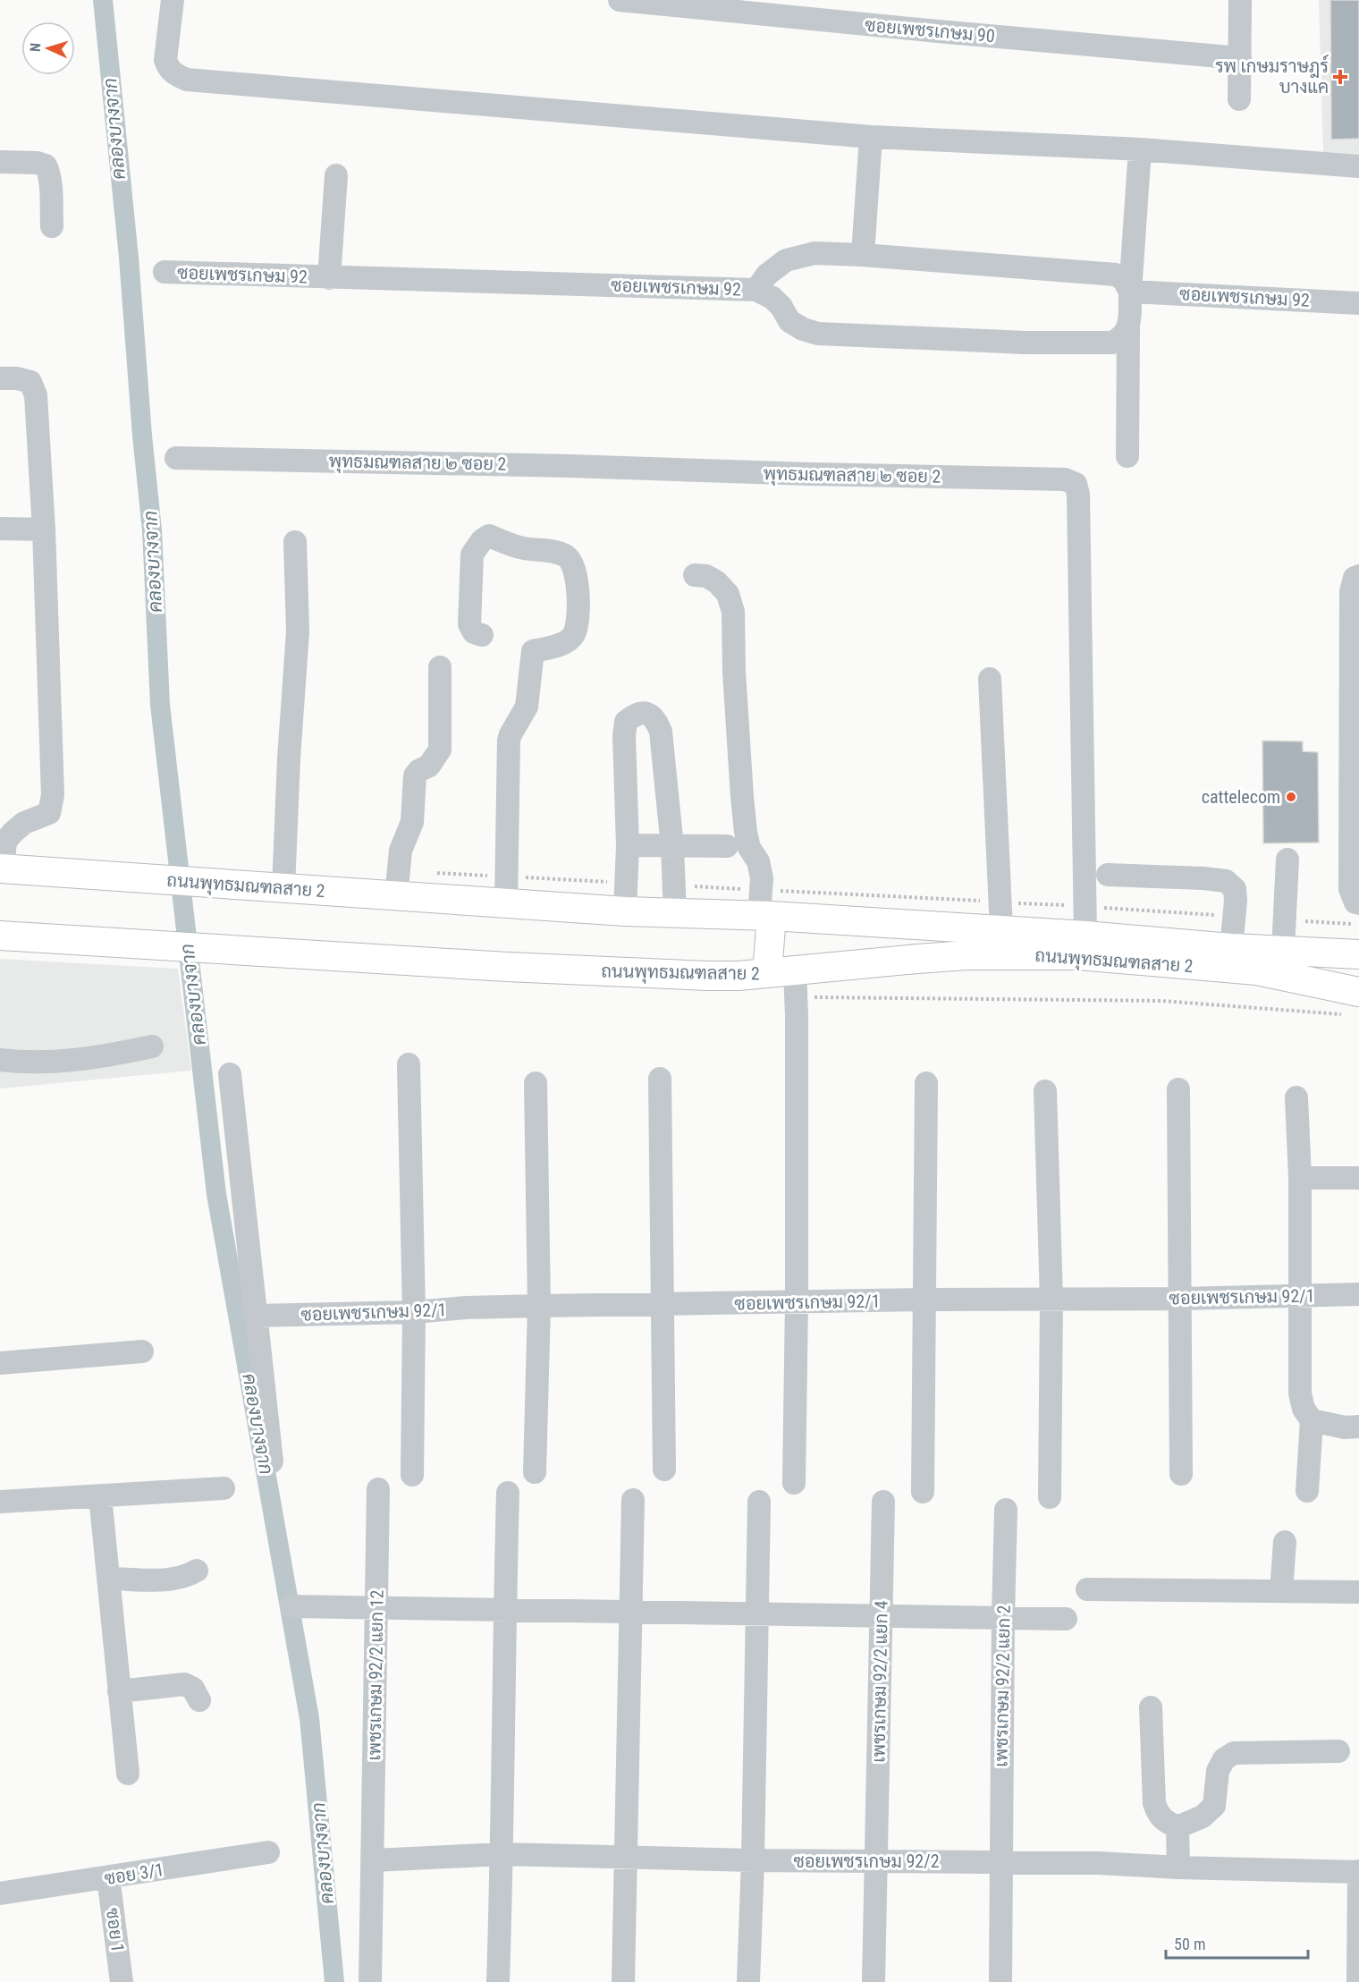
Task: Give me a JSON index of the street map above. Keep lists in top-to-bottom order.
{
  "streets": {
    "main road": ["ถนนพุทธมณฑลสาย 2"],
    "street": [
      "ซอยเพชรเกษม 90",
      "ซอยเพชรเกษม 92",
      "พุทธมณฑลสาย ๒ ซอย 2",
      "ซอยเพชรเกษม 92/1",
      "เพชรเกษม 92/2 แยก 12",
      "เพชรเกษม 92/2 แยก 4",
      "เพชรเกษม 92/2 แยก 2",
      "ซอยเพชรเกษม 92/2",
      "ซอย 3/1",
      "ซอย 1"
    ]
  },
  "crossings": [
    ["พุทธมณฑลสาย ๒ ซอย 2", "ถนนพุทธมณฑลสาย 2"],
    ["เพชรเกษม 92/2 แยก 12", "ซอยเพชรเกษม 92/2"],
    ["เพชรเกษม 92/2 แยก 4", "ซอยเพชรเกษม 92/2"],
    ["เพชรเกษม 92/2 แยก 2", "ซอยเพชรเกษม 92/2"],
    ["ซอย 3/1", "ซอย 1"]
  ],
  "water": ["คลองบางจาก"],
  "places": {
    "health": ["รพ เกษมราษฎร์ บางแค"],
    "other": ["cattelecom"]
  },
  "scale_bar": "50 m",
  "north": "left"
}
